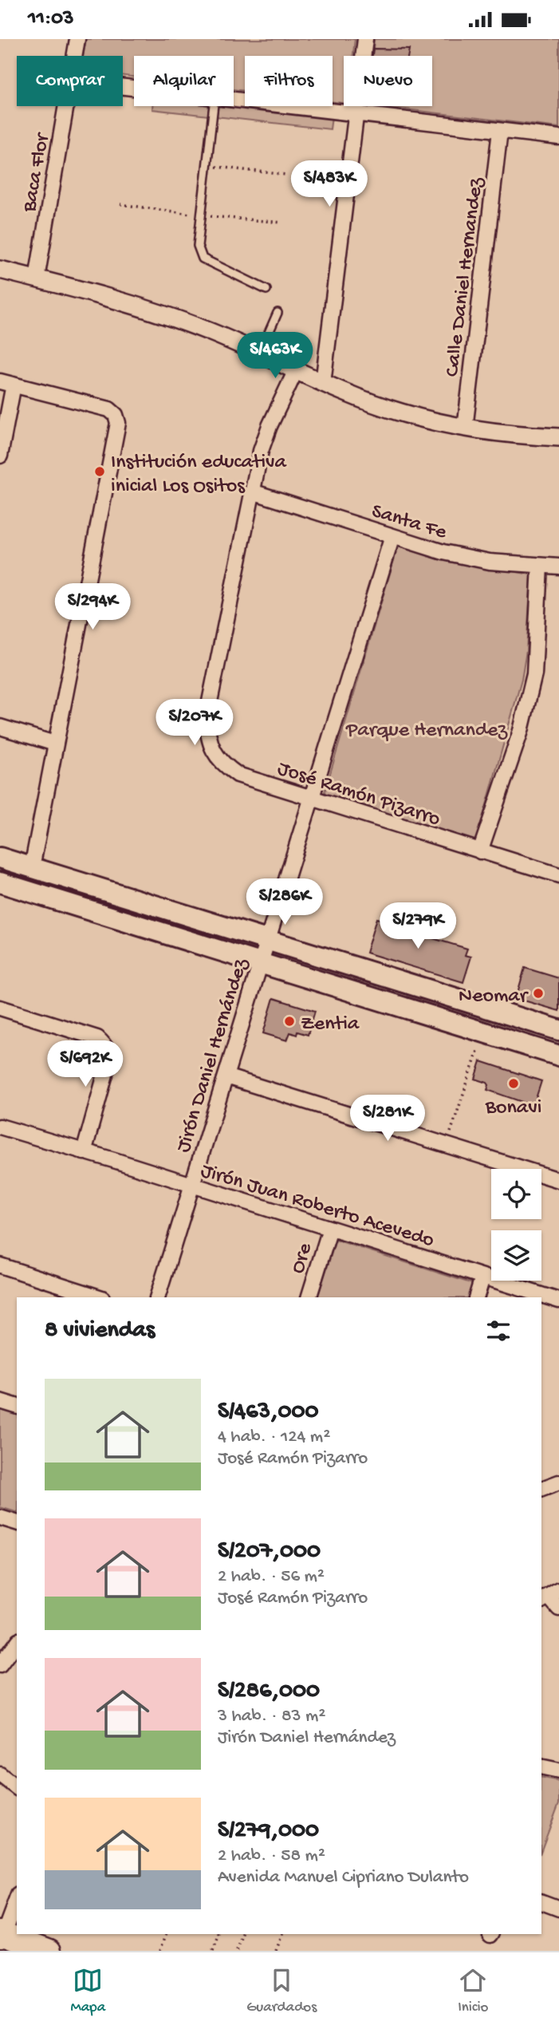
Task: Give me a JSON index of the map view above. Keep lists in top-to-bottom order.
{
  "streets": {
    "street": [
      "Baca Flor",
      "Calle Daniel Hernandez",
      "Santa Fe",
      "José Ramón Pizarro",
      "Jirón Daniel Hernández",
      "Jirón Juan Roberto Acevedo",
      "Ore"
    ]
  },
  "crossings": [
    ["Santa Fe", "José Ramón Pizarro"],
    ["Santa Fe", "Jirón Daniel Hernández"],
    ["José Ramón Pizarro", "Jirón Daniel Hernández"],
    ["Jirón Daniel Hernández", "Jirón Juan Roberto Acevedo"],
    ["Jirón Juan Roberto Acevedo", "Ore"]
  ],
  "parks": ["Parque Hernandez"],
  "places": [
    "Institución educativa inicial Los Ositos",
    "Neomar",
    "Zentia",
    "Bonavi"
  ],
  "page": {
    "status": "11:03",
    "chip": [
      "Comprar",
      "Alquilar",
      "Filtros",
      "Nuevo"
    ],
    "price": [
      "S/483K",
      "S/463K",
      "S/294K",
      "S/207K",
      "S/286K",
      "S/279K",
      "S/692K",
      "S/281K"
    ],
    "heading": "8 viviendas",
    "list": [
      {
        "name": "S/463,000",
        "note": "4 hab. · 124 m² · José Ramón Pizarro"
      },
      {
        "name": "S/207,000",
        "note": "2 hab. · 56 m² · José Ramón Pizarro"
      },
      {
        "name": "S/286,000",
        "note": "3 hab. · 83 m² · Jirón Daniel Hernández"
      },
      {
        "name": "S/279,000",
        "note": "2 hab. · 58 m² · Avenida Manuel Cipriano Dulanto"
      }
    ],
    "tabs": ["Mapa", "Guardados", "Inicio"]
  }
}
